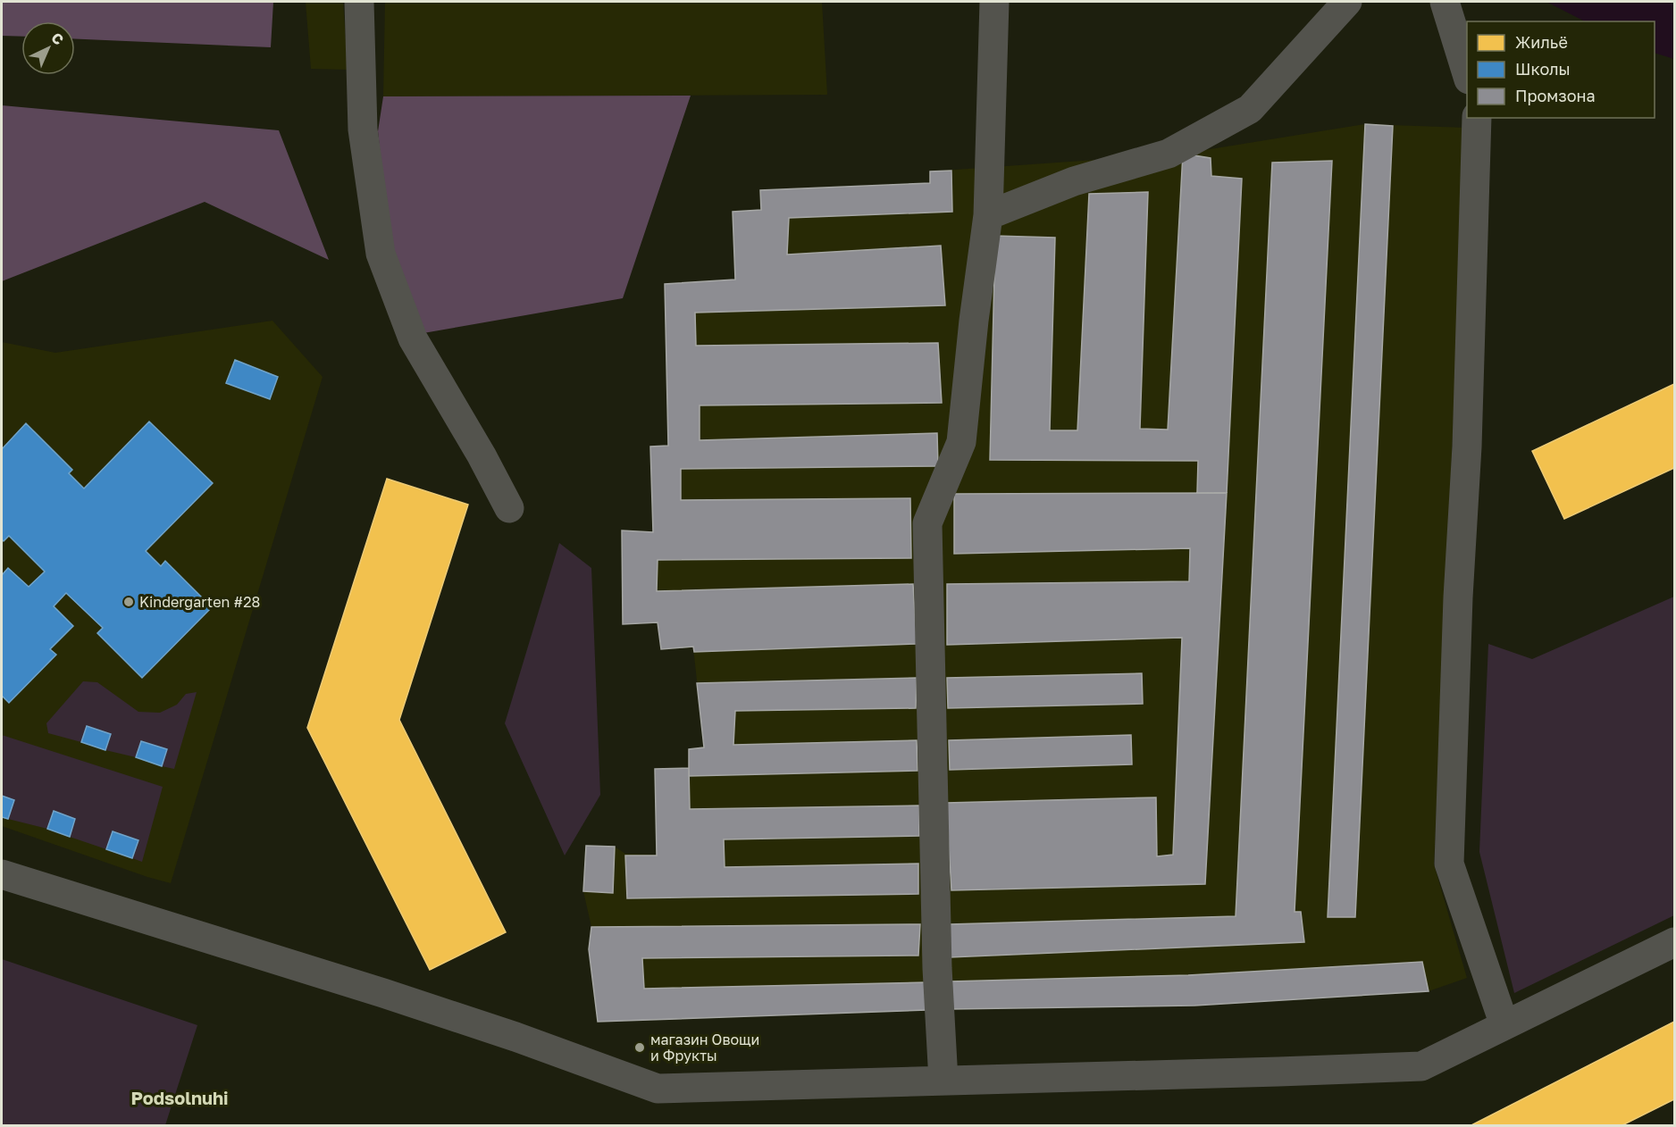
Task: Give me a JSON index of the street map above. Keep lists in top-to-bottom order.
{
  "districts": ["Podsolnuhi"],
  "places": ["Kindergarten #28", "магазин Овощи и Фрукты"],
  "legend": ["Жильё", "Школы", "Промзона"],
  "north": "top right"
}
